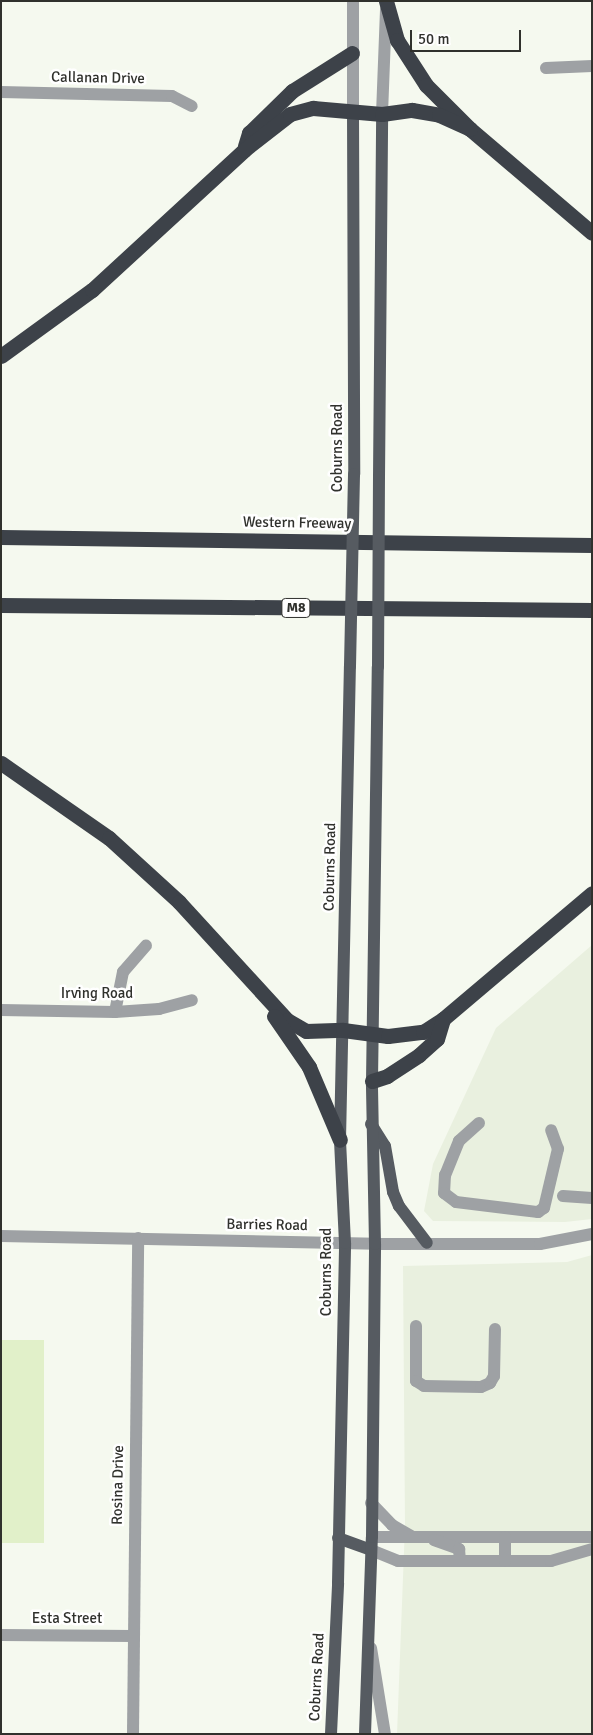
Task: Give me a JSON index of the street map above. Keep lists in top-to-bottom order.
{
  "streets": {
    "highway": ["Western Freeway", "M8"],
    "main road": ["Coburns Road"],
    "street": [
      "Callanan Drive",
      "Irving Road",
      "Barries Road",
      "Rosina Drive",
      "Esta Street"
    ]
  },
  "crossings": [
    ["Coburns Road", "Barries Road"],
    ["Barries Road", "Rosina Drive"],
    ["Rosina Drive", "Esta Street"]
  ],
  "scale_bar": "50 m"
}
